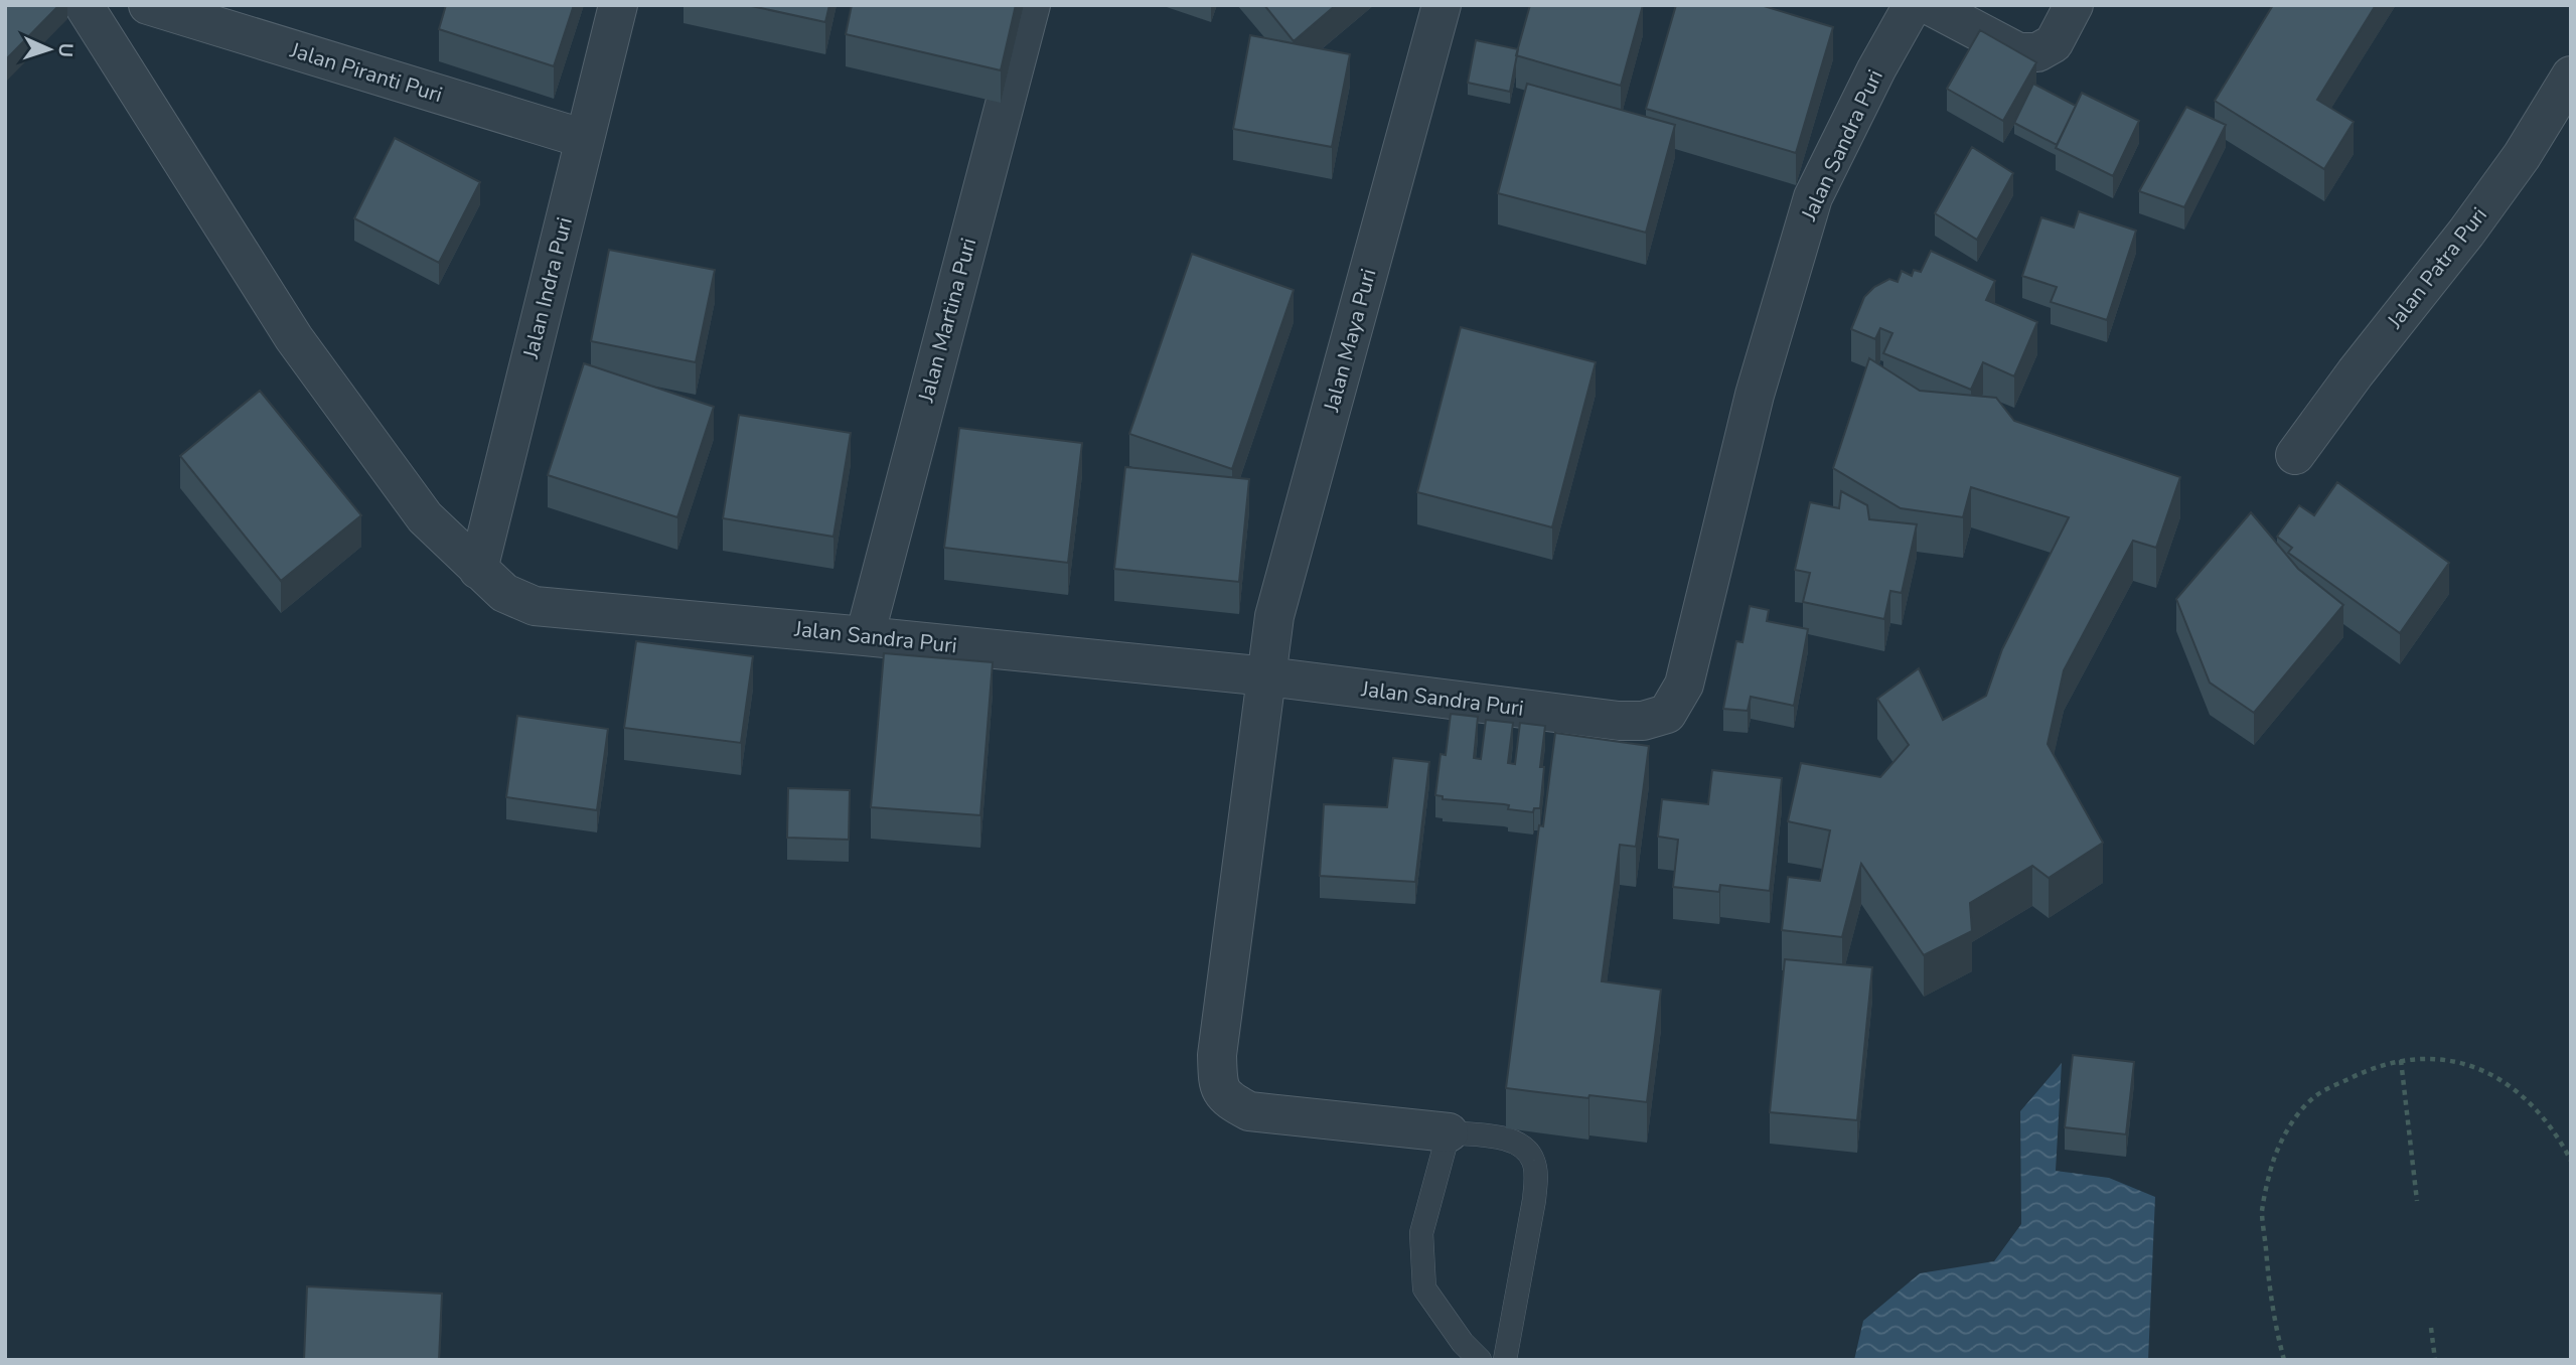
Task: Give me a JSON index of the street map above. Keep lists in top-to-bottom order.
{
  "streets": {
    "street": [
      "Jalan Piranti Puri",
      "Jalan Sandra Puri",
      "Jalan Patra Puri",
      "Jalan Indra Puri",
      "Jalan Martina Puri",
      "Jalan Maya Puri"
    ]
  },
  "crossings": [
    ["Jalan Piranti Puri", "Jalan Indra Puri"],
    ["Jalan Sandra Puri", "Jalan Indra Puri"],
    ["Jalan Sandra Puri", "Jalan Martina Puri"],
    ["Jalan Sandra Puri", "Jalan Maya Puri"]
  ],
  "north": "right"
}
